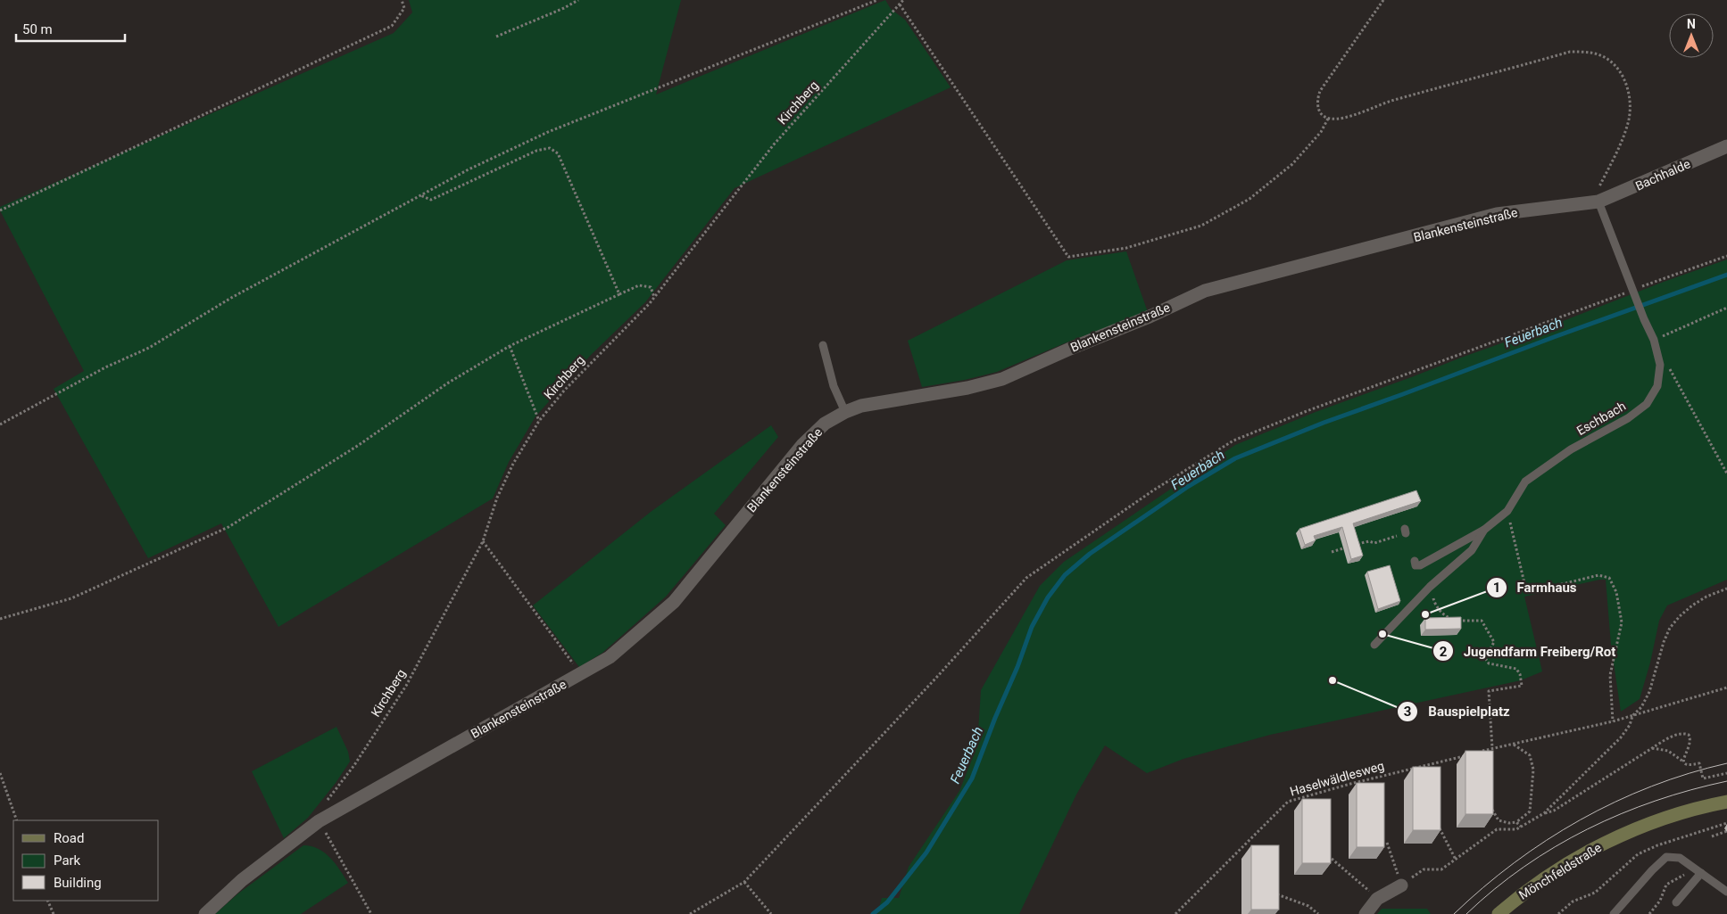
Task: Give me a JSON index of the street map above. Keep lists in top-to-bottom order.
{
  "streets": {
    "main road": ["Mönchfeldstraße"],
    "street": ["Bachhalde", "Blankensteinstraße"],
    "lane": ["Eschbach"],
    "path": ["Kirchberg", "Haselwäldlesweg"]
  },
  "crossings": [
    ["Kirchberg", "Blankensteinstraße"],
    ["Bachhalde", "Blankensteinstraße"],
    ["Bachhalde", "Eschbach"],
    ["Blankensteinstraße", "Eschbach"]
  ],
  "water": ["Feuerbach"],
  "places": ["Farmhaus", "Jugendfarm Freiberg/Rot", "Bauspielplatz"],
  "legend": ["Road", "Park", "Building"],
  "scale_bar": "50 m",
  "north": "top"
}
